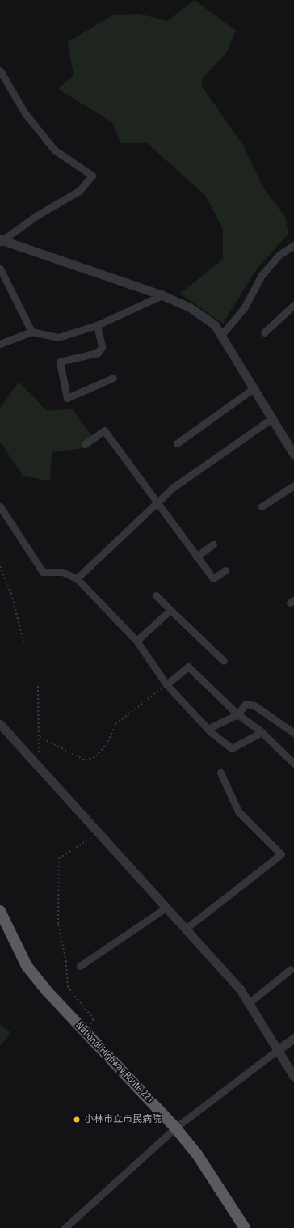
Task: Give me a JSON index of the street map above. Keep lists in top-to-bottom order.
{
  "streets": {
    "highway": ["National Highway Route 221"]
  },
  "places": ["小林市立市民病院"]
}
